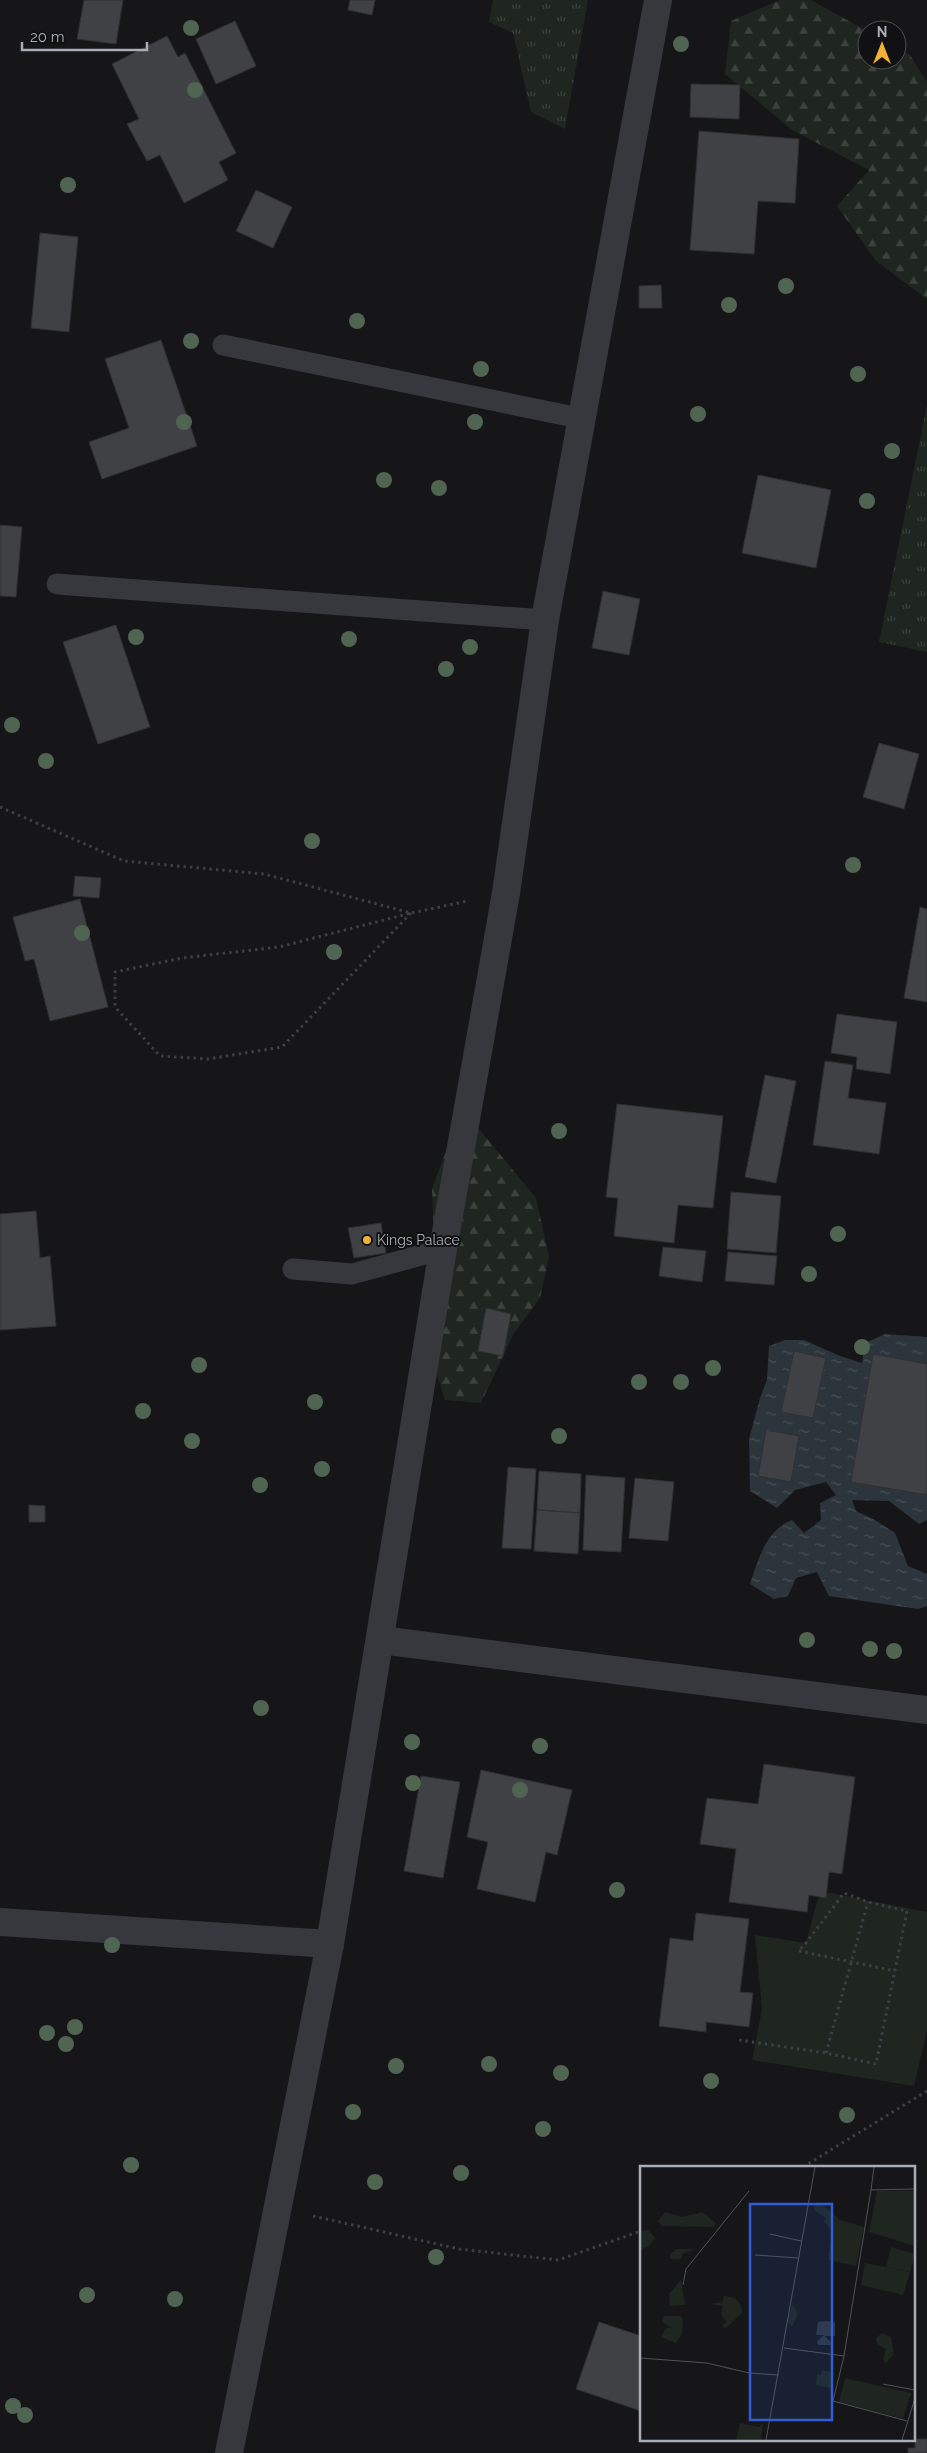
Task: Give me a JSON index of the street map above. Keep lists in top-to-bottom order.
{
  "places": ["Kings Palace"],
  "scale_bar": "20 m",
  "north": "top"
}
